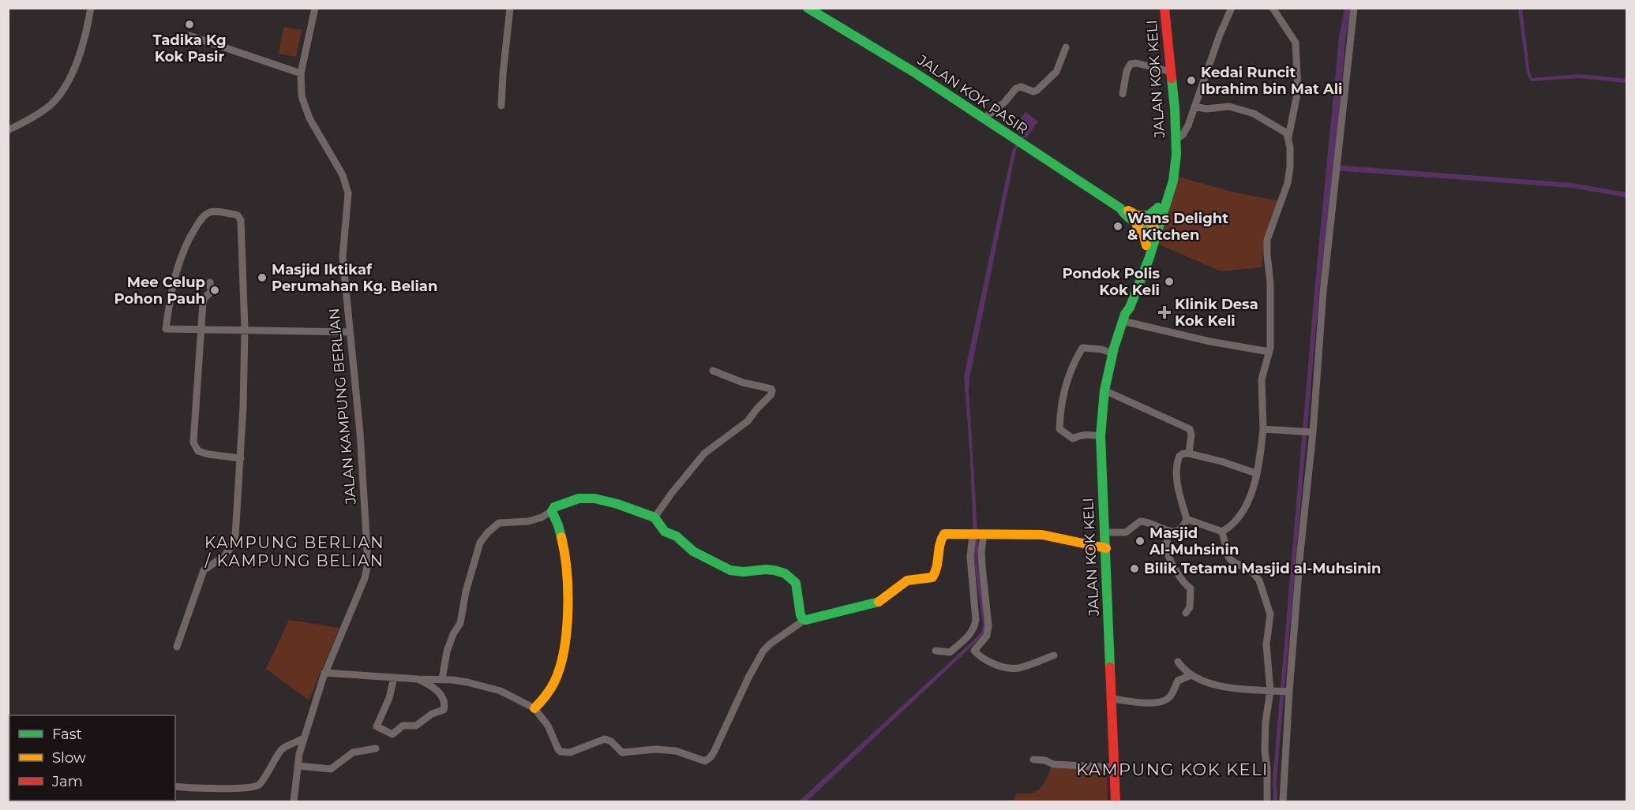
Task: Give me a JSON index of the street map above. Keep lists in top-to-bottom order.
{
  "streets": {
    "street": ["JALAN KOK KELI", "JALAN KOK PASIR", "JALAN KAMPUNG BERLIAN"]
  },
  "crossings": [
    ["JALAN KOK KELI", "JALAN KOK PASIR"]
  ],
  "districts": ["KAMPUNG BERLIAN / KAMPUNG BELIAN", "KAMPUNG KOK KELI"],
  "places": {
    "other": [
      "Tadika Kg Kok Pasir",
      "Kedai Runcit Ibrahim bin Mat Ali",
      "Wans Delight & Kitchen",
      "Masjid Iktikaf Perumahan Kg. Belian",
      "Pondok Polis Kok Keli",
      "Mee Celup Pohon Pauh",
      "Masjid Al-Muhsinin",
      "Bilik Tetamu Masjid al-Muhsinin"
    ],
    "health": ["Klinik Desa Kok Keli"]
  },
  "legend": ["Fast", "Slow", "Jam"]
}
